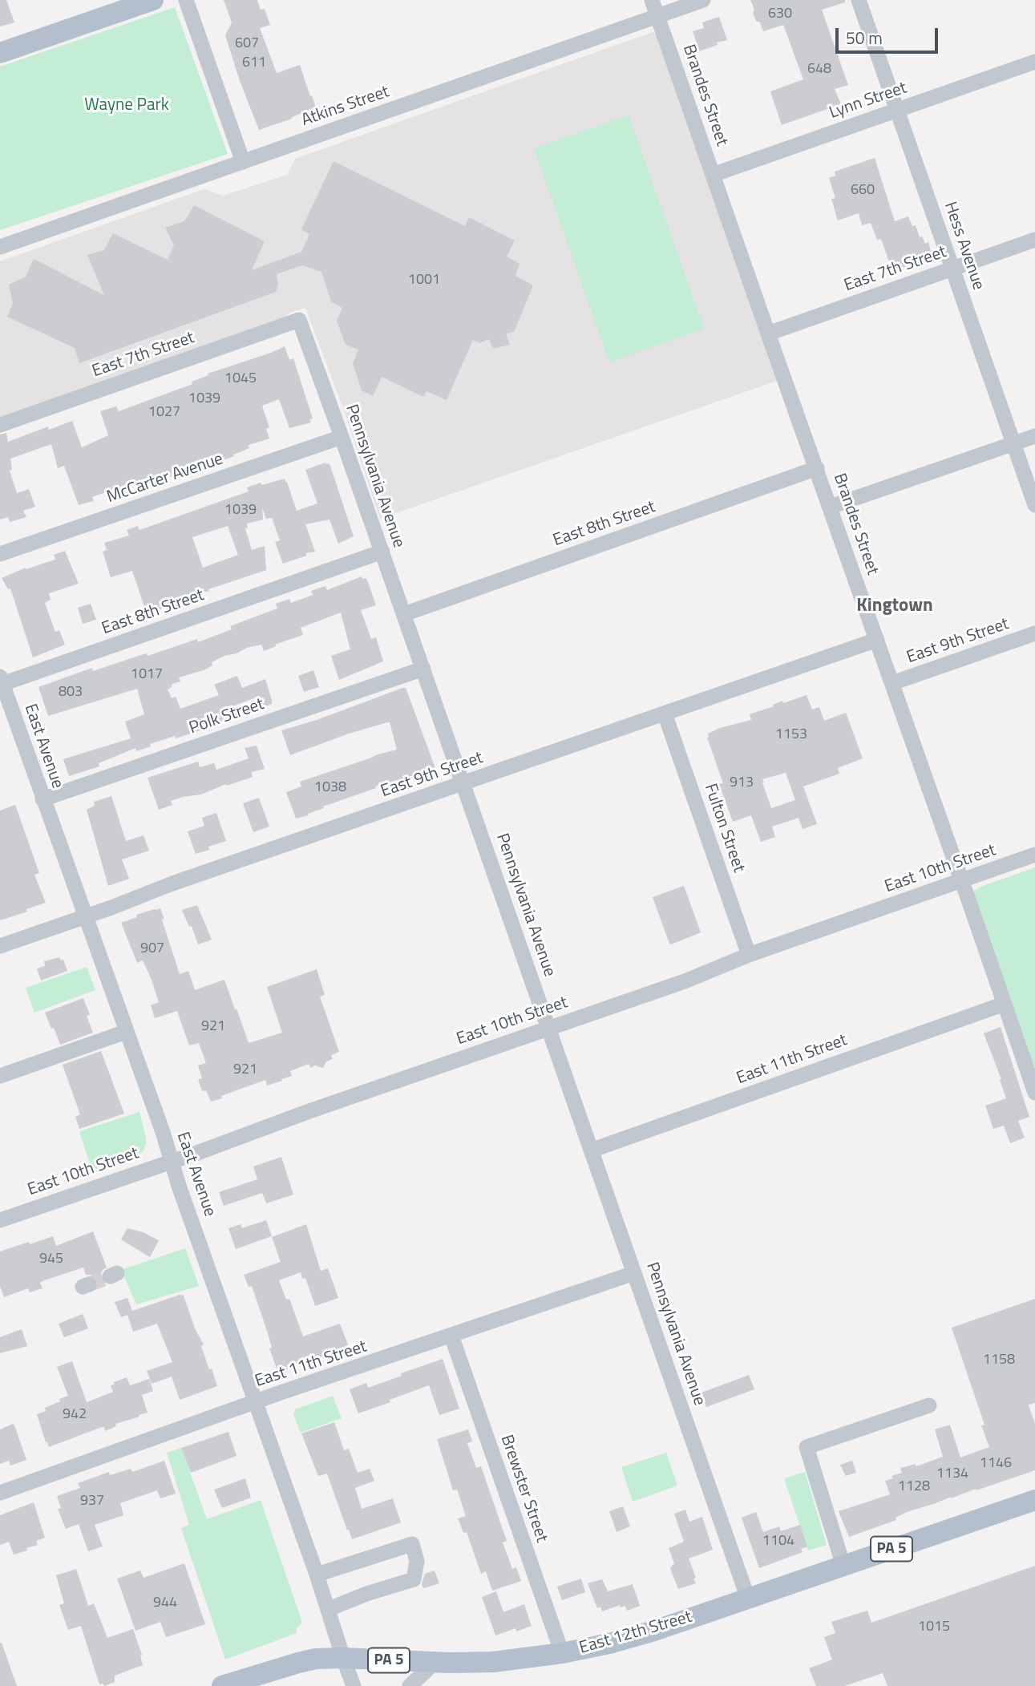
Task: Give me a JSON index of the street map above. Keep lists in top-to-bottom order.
{
  "streets": {
    "main road": ["PA 5", "East 12th Street"],
    "street": [
      "Brandes Street",
      "Lynn Street",
      "Atkins Street",
      "Hess Avenue",
      "East 7th Street",
      "Pennsylvania Avenue",
      "McCarter Avenue",
      "East 8th Street",
      "East 9th Street",
      "Polk Street",
      "East Avenue",
      "Fulton Street",
      "East 10th Street",
      "East 11th Street",
      "Brewster Street"
    ]
  },
  "crossings": [
    ["Brandes Street", "Lynn Street"],
    ["Brandes Street", "Atkins Street"],
    ["Brandes Street", "East 7th Street"],
    ["Brandes Street", "East 8th Street"],
    ["Brandes Street", "East 9th Street"],
    ["Brandes Street", "East 10th Street"],
    ["Brandes Street", "East 11th Street"],
    ["Lynn Street", "Hess Avenue"],
    ["Hess Avenue", "East 7th Street"],
    ["East 7th Street", "Pennsylvania Avenue"],
    ["Pennsylvania Avenue", "McCarter Avenue"],
    ["Pennsylvania Avenue", "East 8th Street"],
    ["Pennsylvania Avenue", "East 9th Street"],
    ["Pennsylvania Avenue", "Polk Street"],
    ["Pennsylvania Avenue", "East 10th Street"],
    ["Pennsylvania Avenue", "East 11th Street"],
    ["Pennsylvania Avenue", "East 12th Street"],
    ["East 8th Street", "East Avenue"],
    ["East 9th Street", "East Avenue"],
    ["East 9th Street", "Fulton Street"],
    ["Polk Street", "East Avenue"],
    ["East Avenue", "East 10th Street"],
    ["East Avenue", "East 11th Street"],
    ["East Avenue", "East 12th Street"],
    ["Fulton Street", "East 10th Street"],
    ["East 11th Street", "Brewster Street"],
    ["Brewster Street", "East 12th Street"]
  ],
  "districts": ["Kingtown"],
  "parks": ["Wayne Park"],
  "house_numbers": [
    "630",
    "607",
    "611",
    "648",
    "660",
    "1001",
    "1045",
    "1039",
    "1027",
    "1039",
    "1017",
    "803",
    "1153",
    "913",
    "1038",
    "907",
    "921",
    "921",
    "945",
    "1158",
    "942",
    "1146",
    "1134",
    "1128",
    "937",
    "1104",
    "944",
    "1015"
  ],
  "scale_bar": "50 m"
}
